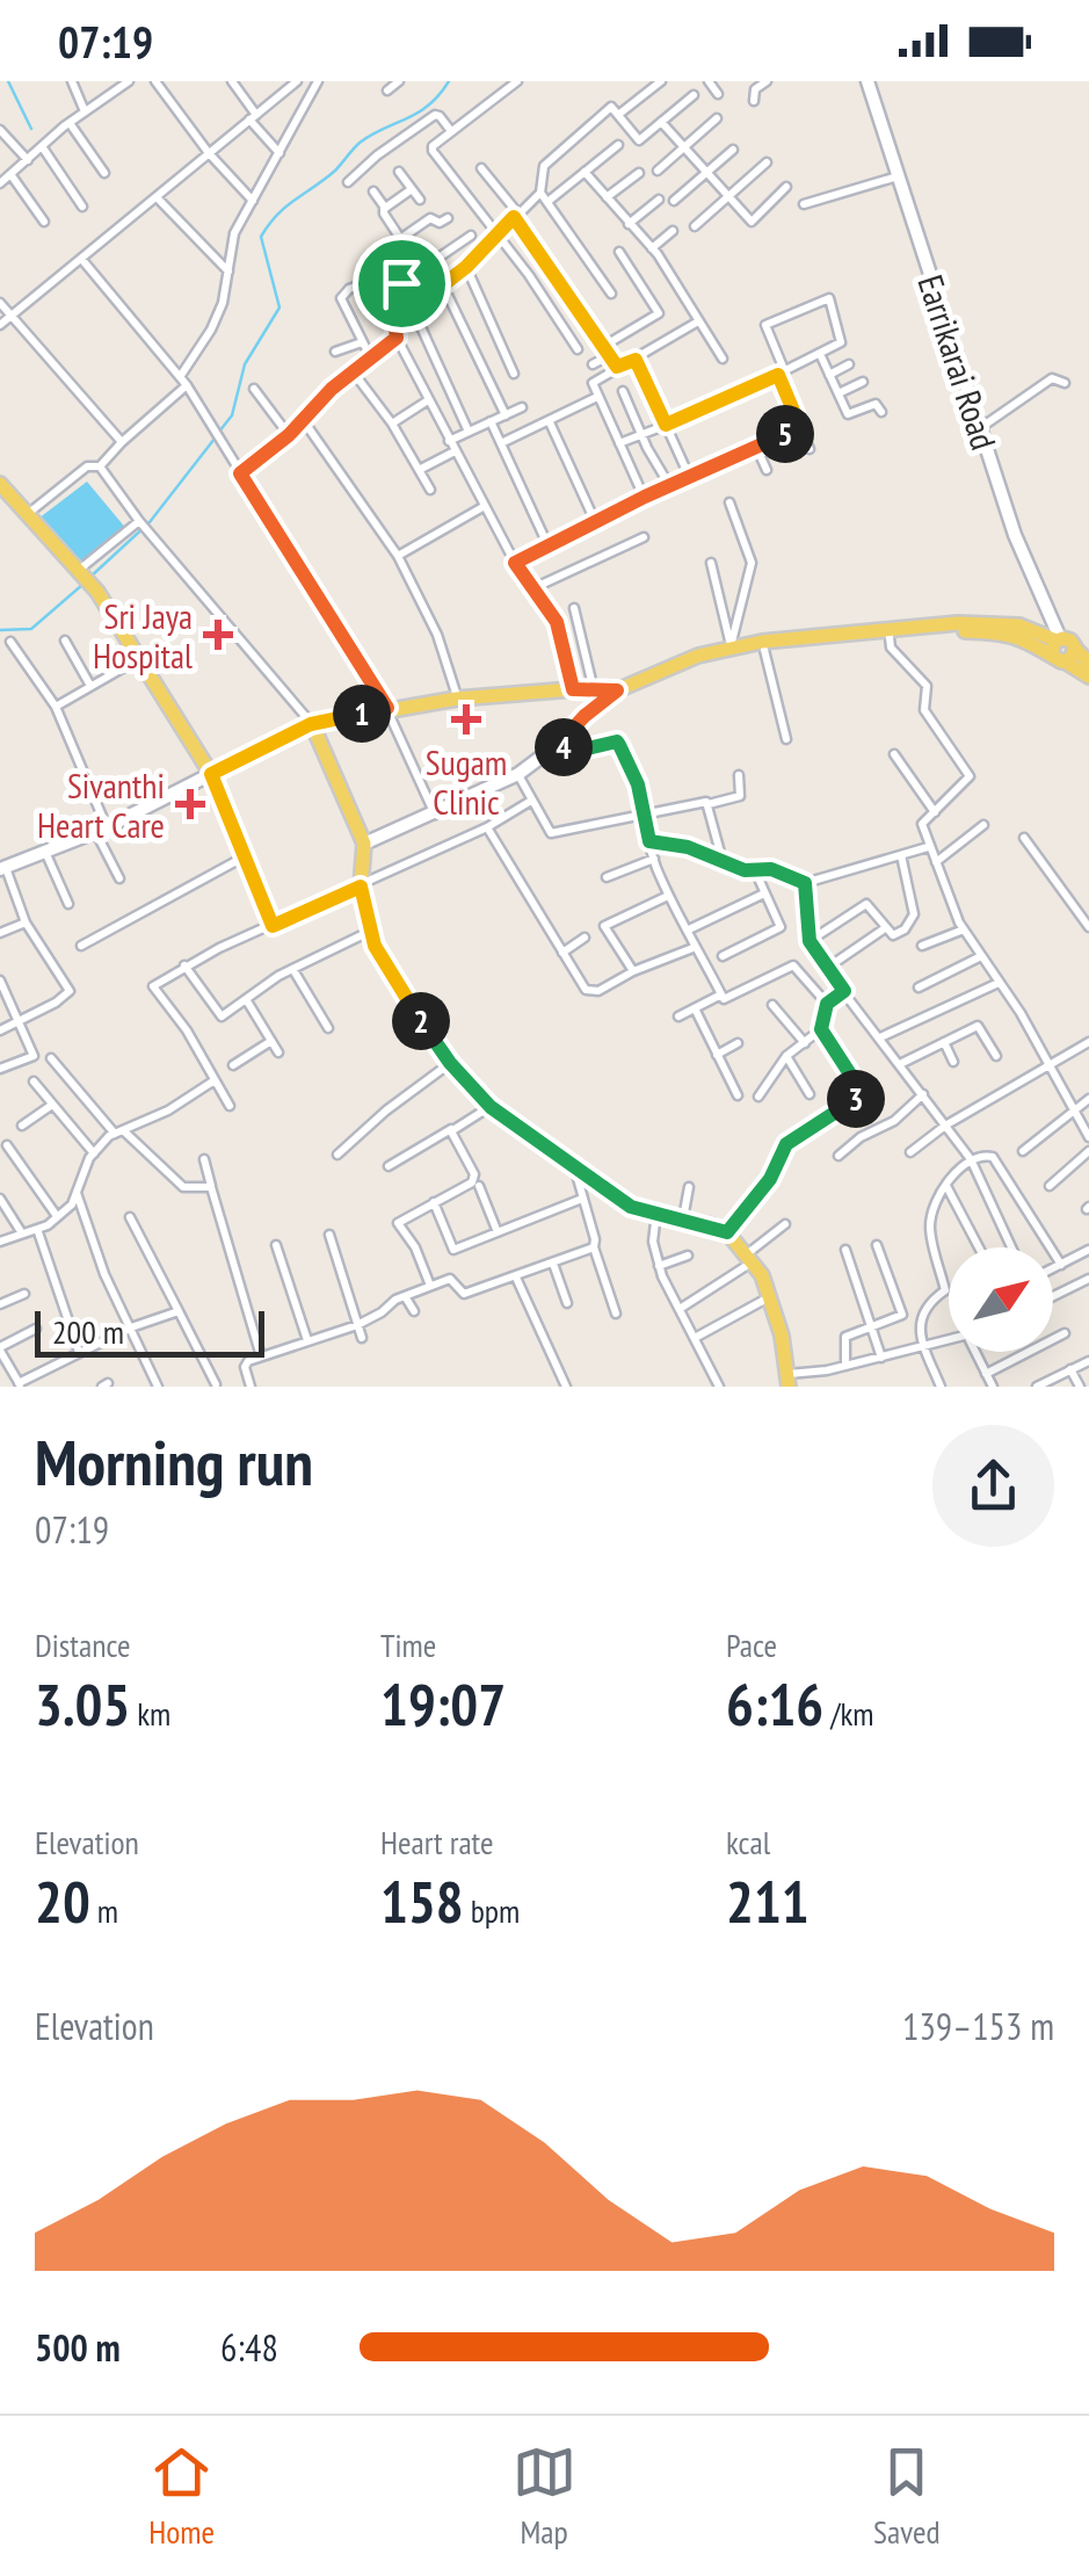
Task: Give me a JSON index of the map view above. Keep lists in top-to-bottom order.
{
  "streets": {
    "main road": ["Earrikarai Road"]
  },
  "places": {
    "health": ["Sri Jaya Hospital", "Sugam Clinic", "Sivanthi Heart Care"]
  },
  "scale_bar": "200 m",
  "north": "top right",
  "page": {
    "status": "07:19",
    "pins": [
      "5",
      "1",
      "4",
      "2",
      "3"
    ],
    "scale": "200 m",
    "heading": ["Morning run", "07:19"],
    "stats": [
      ["Distance", "3.05 km"],
      ["Time", "19:07"],
      ["Pace", "6:16 /km"],
      ["Elevation", "20 m"],
      ["Heart rate", "158 bpm"],
      ["kcal", "211"]
    ],
    "chart": ["Elevation", "139–153 m"],
    "list": [
      {
        "name": "500 m",
        "note": "6:48"
      }
    ],
    "tabs": ["Home", "Map", "Saved"]
  }
}
